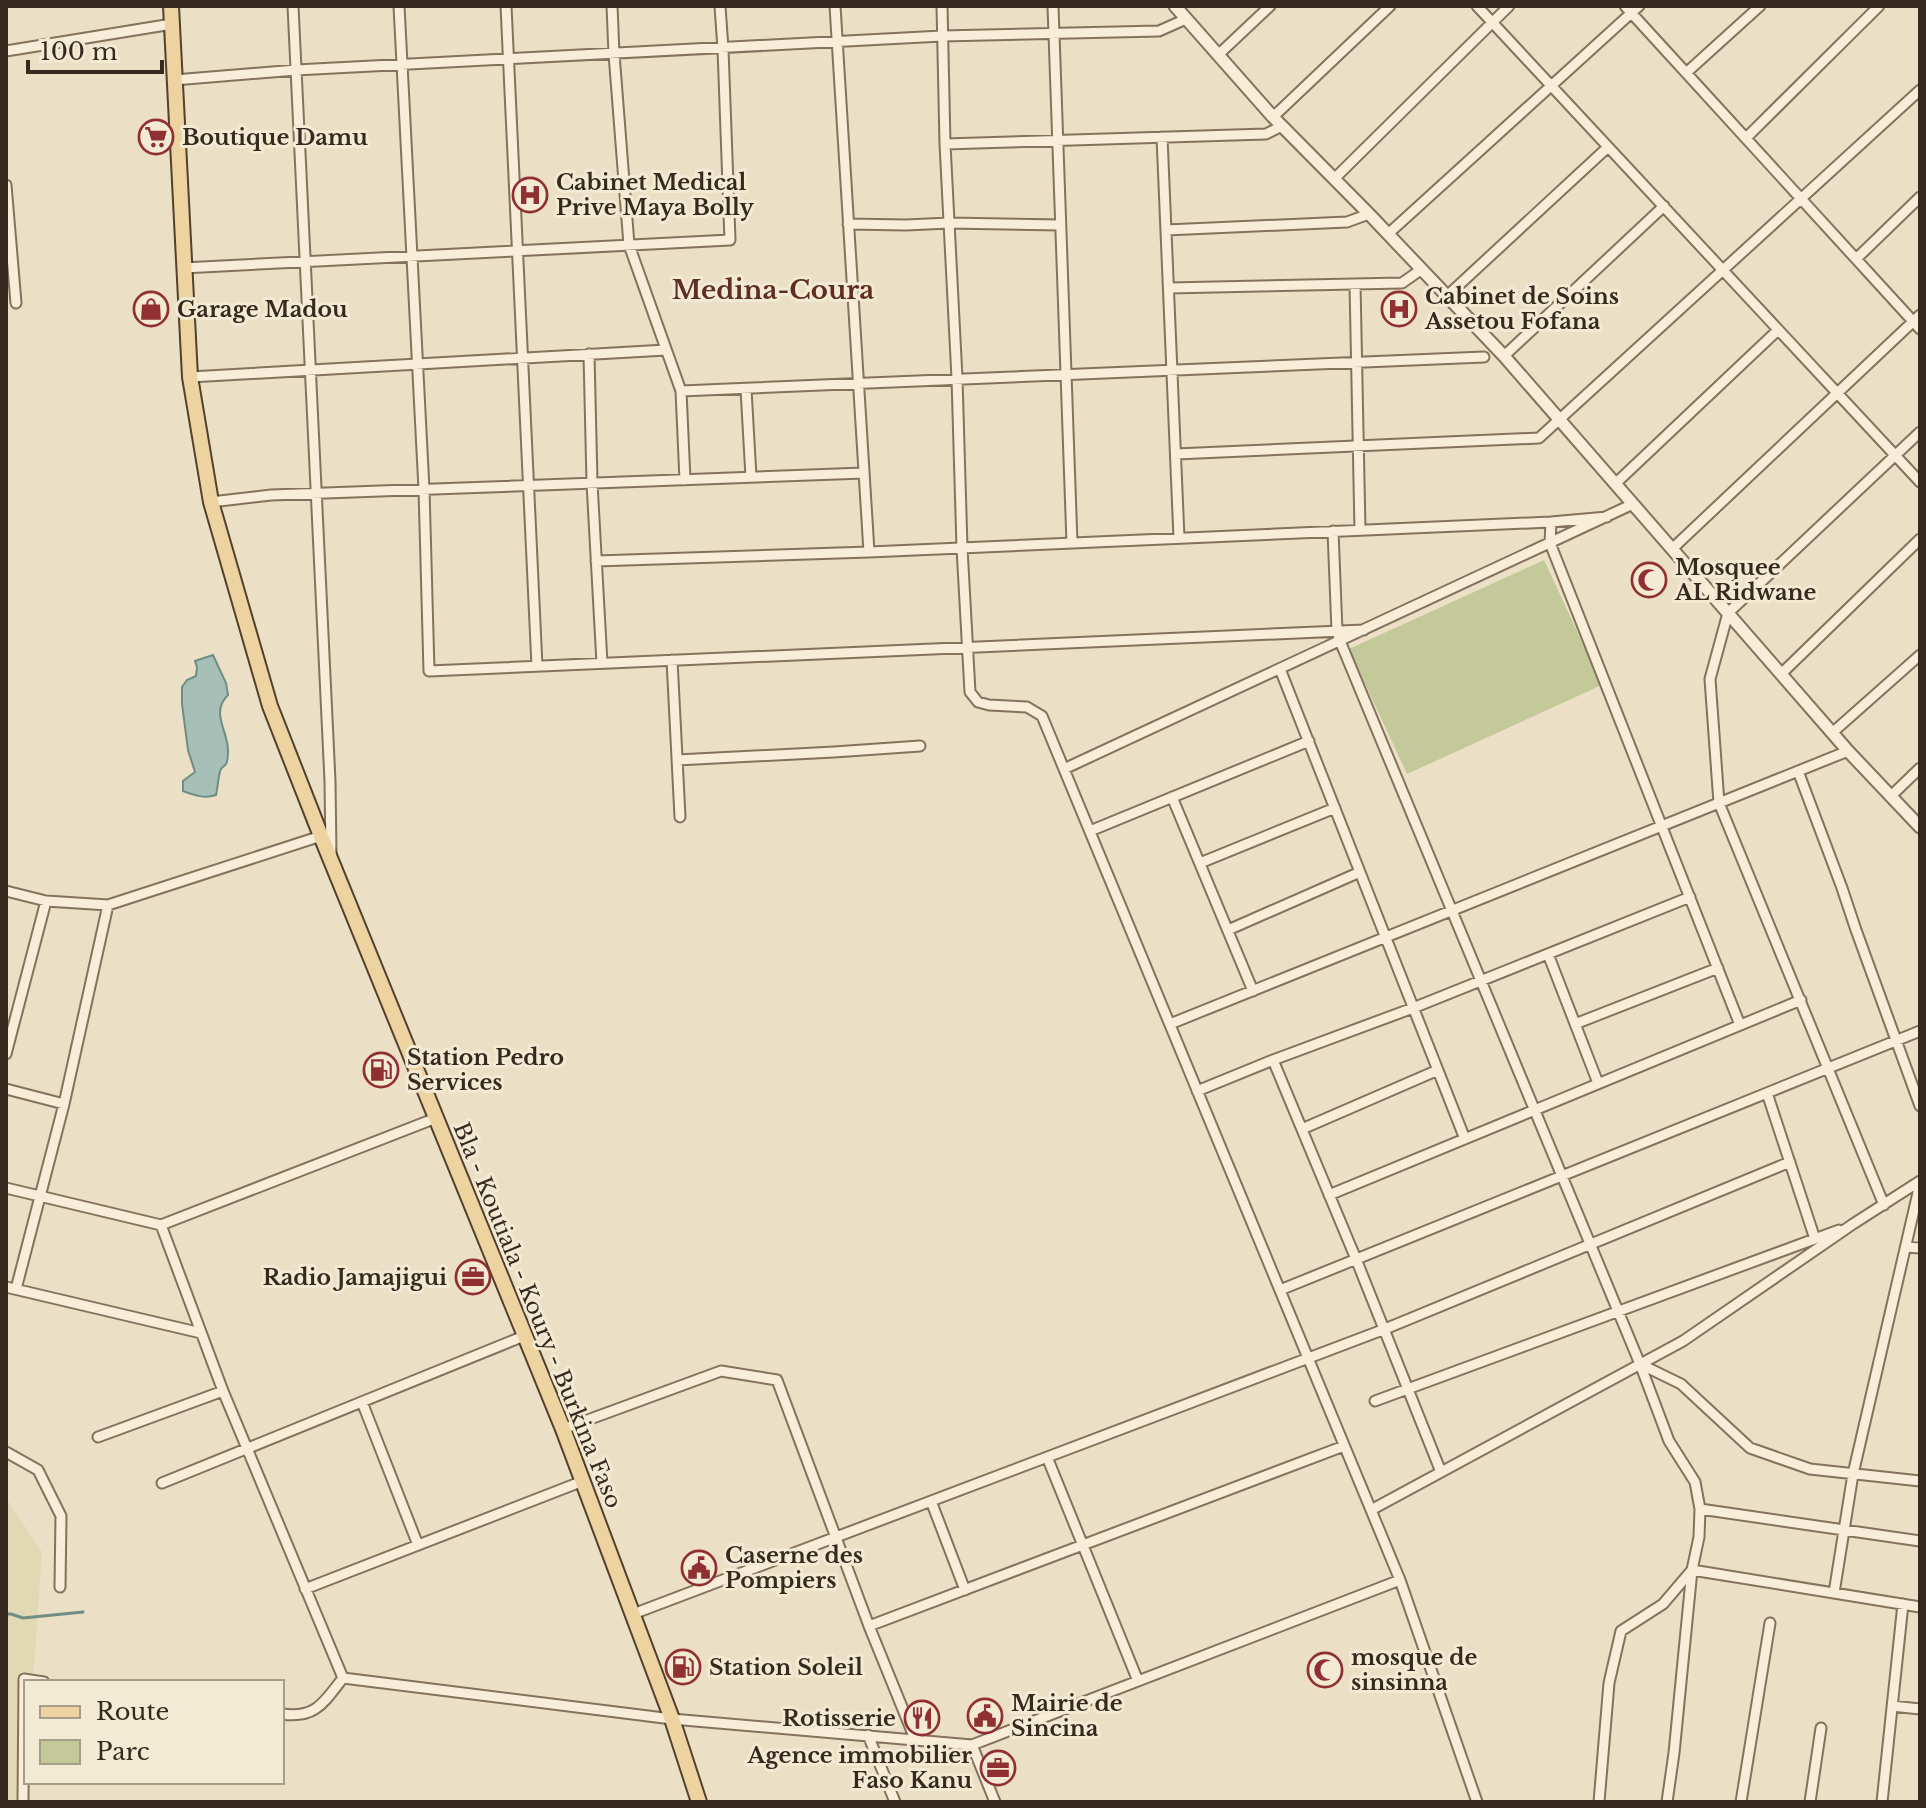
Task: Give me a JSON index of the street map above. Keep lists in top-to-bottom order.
{
  "streets": {
    "main road": ["Bla - Koutiala - Koury - Burkina Faso"]
  },
  "districts": ["Medina-Coura"],
  "places": {
    "supermarket": ["Boutique Damu"],
    "hospital": ["Cabinet Medical Prive Maya Bolly", "Cabinet de Soins Assetou Fofana"],
    "shop": ["Garage Madou"],
    "mosque": ["Mosquee AL Ridwane", "mosque de sinsinna"],
    "fuel station": ["Station Pedro Services", "Station Soleil"],
    "office": ["Radio Jamajigui", "Agence immobilier Faso Kanu"],
    "public building": ["Caserne des Pompiers", "Mairie de Sincina"],
    "restaurant": ["Rotisserie"]
  },
  "legend": ["Route", "Parc"],
  "scale_bar": "100 m"
}
